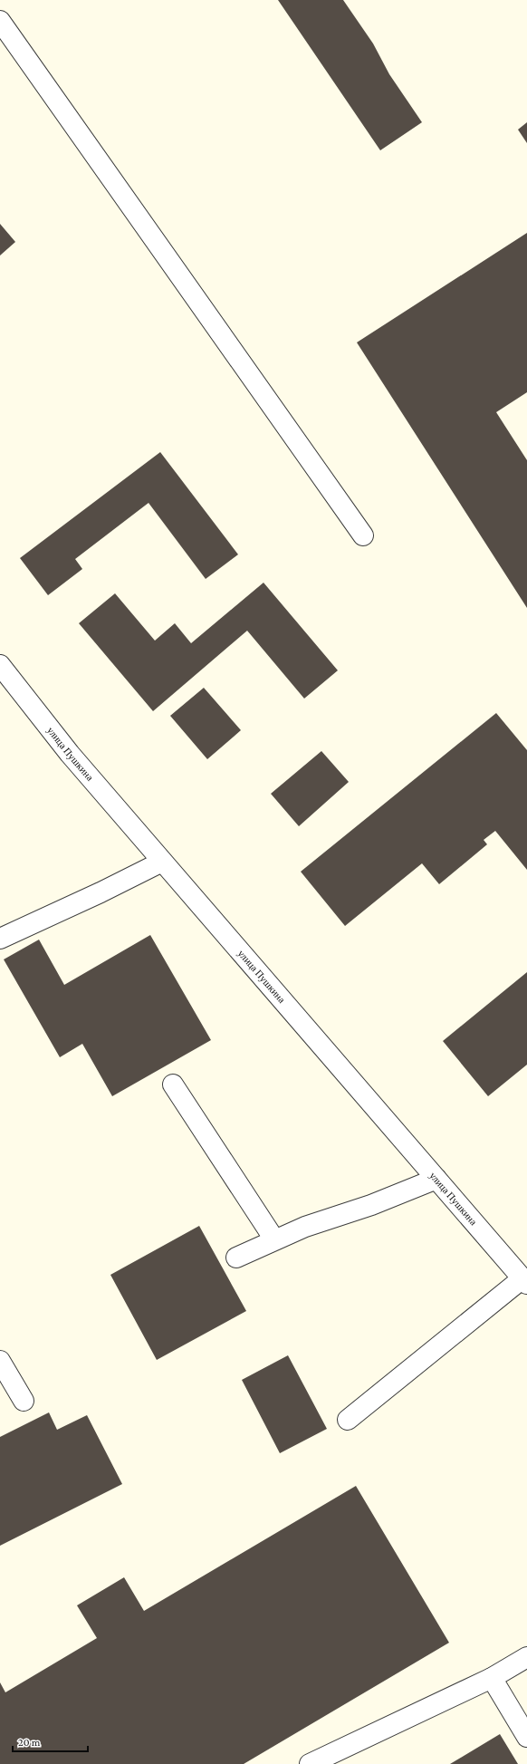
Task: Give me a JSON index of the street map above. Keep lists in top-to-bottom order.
{
  "streets": {
    "street": ["улица Пушкина"]
  },
  "scale_bar": "20 m"
}
